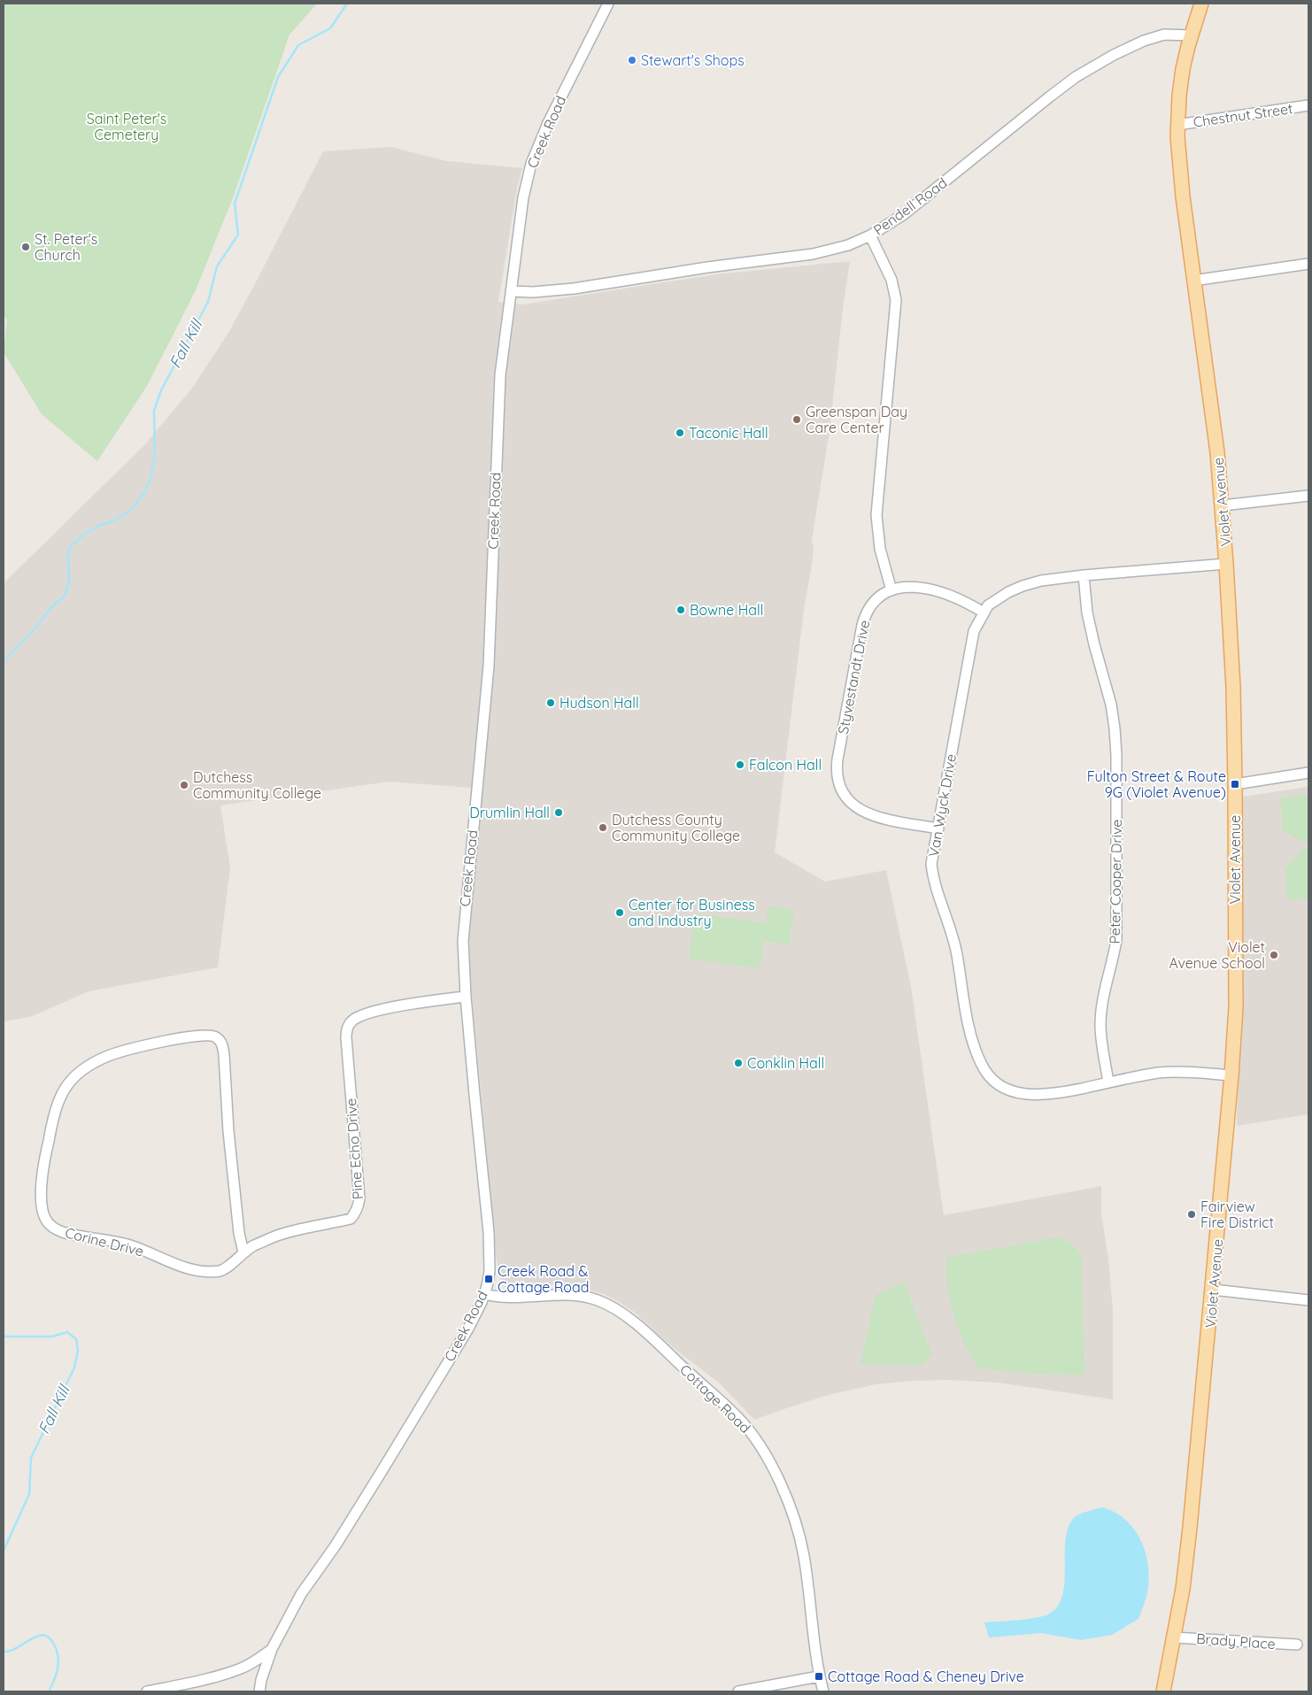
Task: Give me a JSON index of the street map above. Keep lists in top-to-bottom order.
{
  "streets": {
    "main road": ["Violet Avenue"],
    "street": [
      "Chestnut Street",
      "Creek Road",
      "Pendell Road",
      "Styvestandt Drive",
      "Van Wyck Drive",
      "Peter Cooper Drive",
      "Pine Echo Drive",
      "Corine Drive",
      "Cottage Road",
      "Brady Place"
    ]
  },
  "crossings": [
    ["Chestnut Street", "Violet Avenue"],
    ["Creek Road", "Pendell Road"],
    ["Creek Road", "Pine Echo Drive"],
    ["Creek Road", "Cottage Road"],
    ["Pendell Road", "Violet Avenue"],
    ["Violet Avenue", "Van Wyck Drive"],
    ["Violet Avenue", "Brady Place"],
    ["Styvestandt Drive", "Van Wyck Drive"],
    ["Van Wyck Drive", "Peter Cooper Drive"],
    ["Pine Echo Drive", "Corine Drive"]
  ],
  "water": ["Fall Kill"],
  "parks": ["Saint Peter's Cemetery"],
  "places": {
    "other": [
      "Stewart's Shops",
      "St. Peter's Church",
      "Greenspan Day Care Center",
      "Taconic Hall",
      "Bowne Hall",
      "Hudson Hall",
      "Falcon Hall",
      "Dutchess Community College",
      "Drumlin Hall",
      "Dutchess County Community College",
      "Center for Business and Industry",
      "Violet Avenue School",
      "Conklin Hall",
      "Fairview Fire District"
    ],
    "transit": ["Fulton Street & Route 9G (Violet Avenue)", "Creek Road & Cottage Road", "Cottage Road & Cheney Drive"]
  }
}
